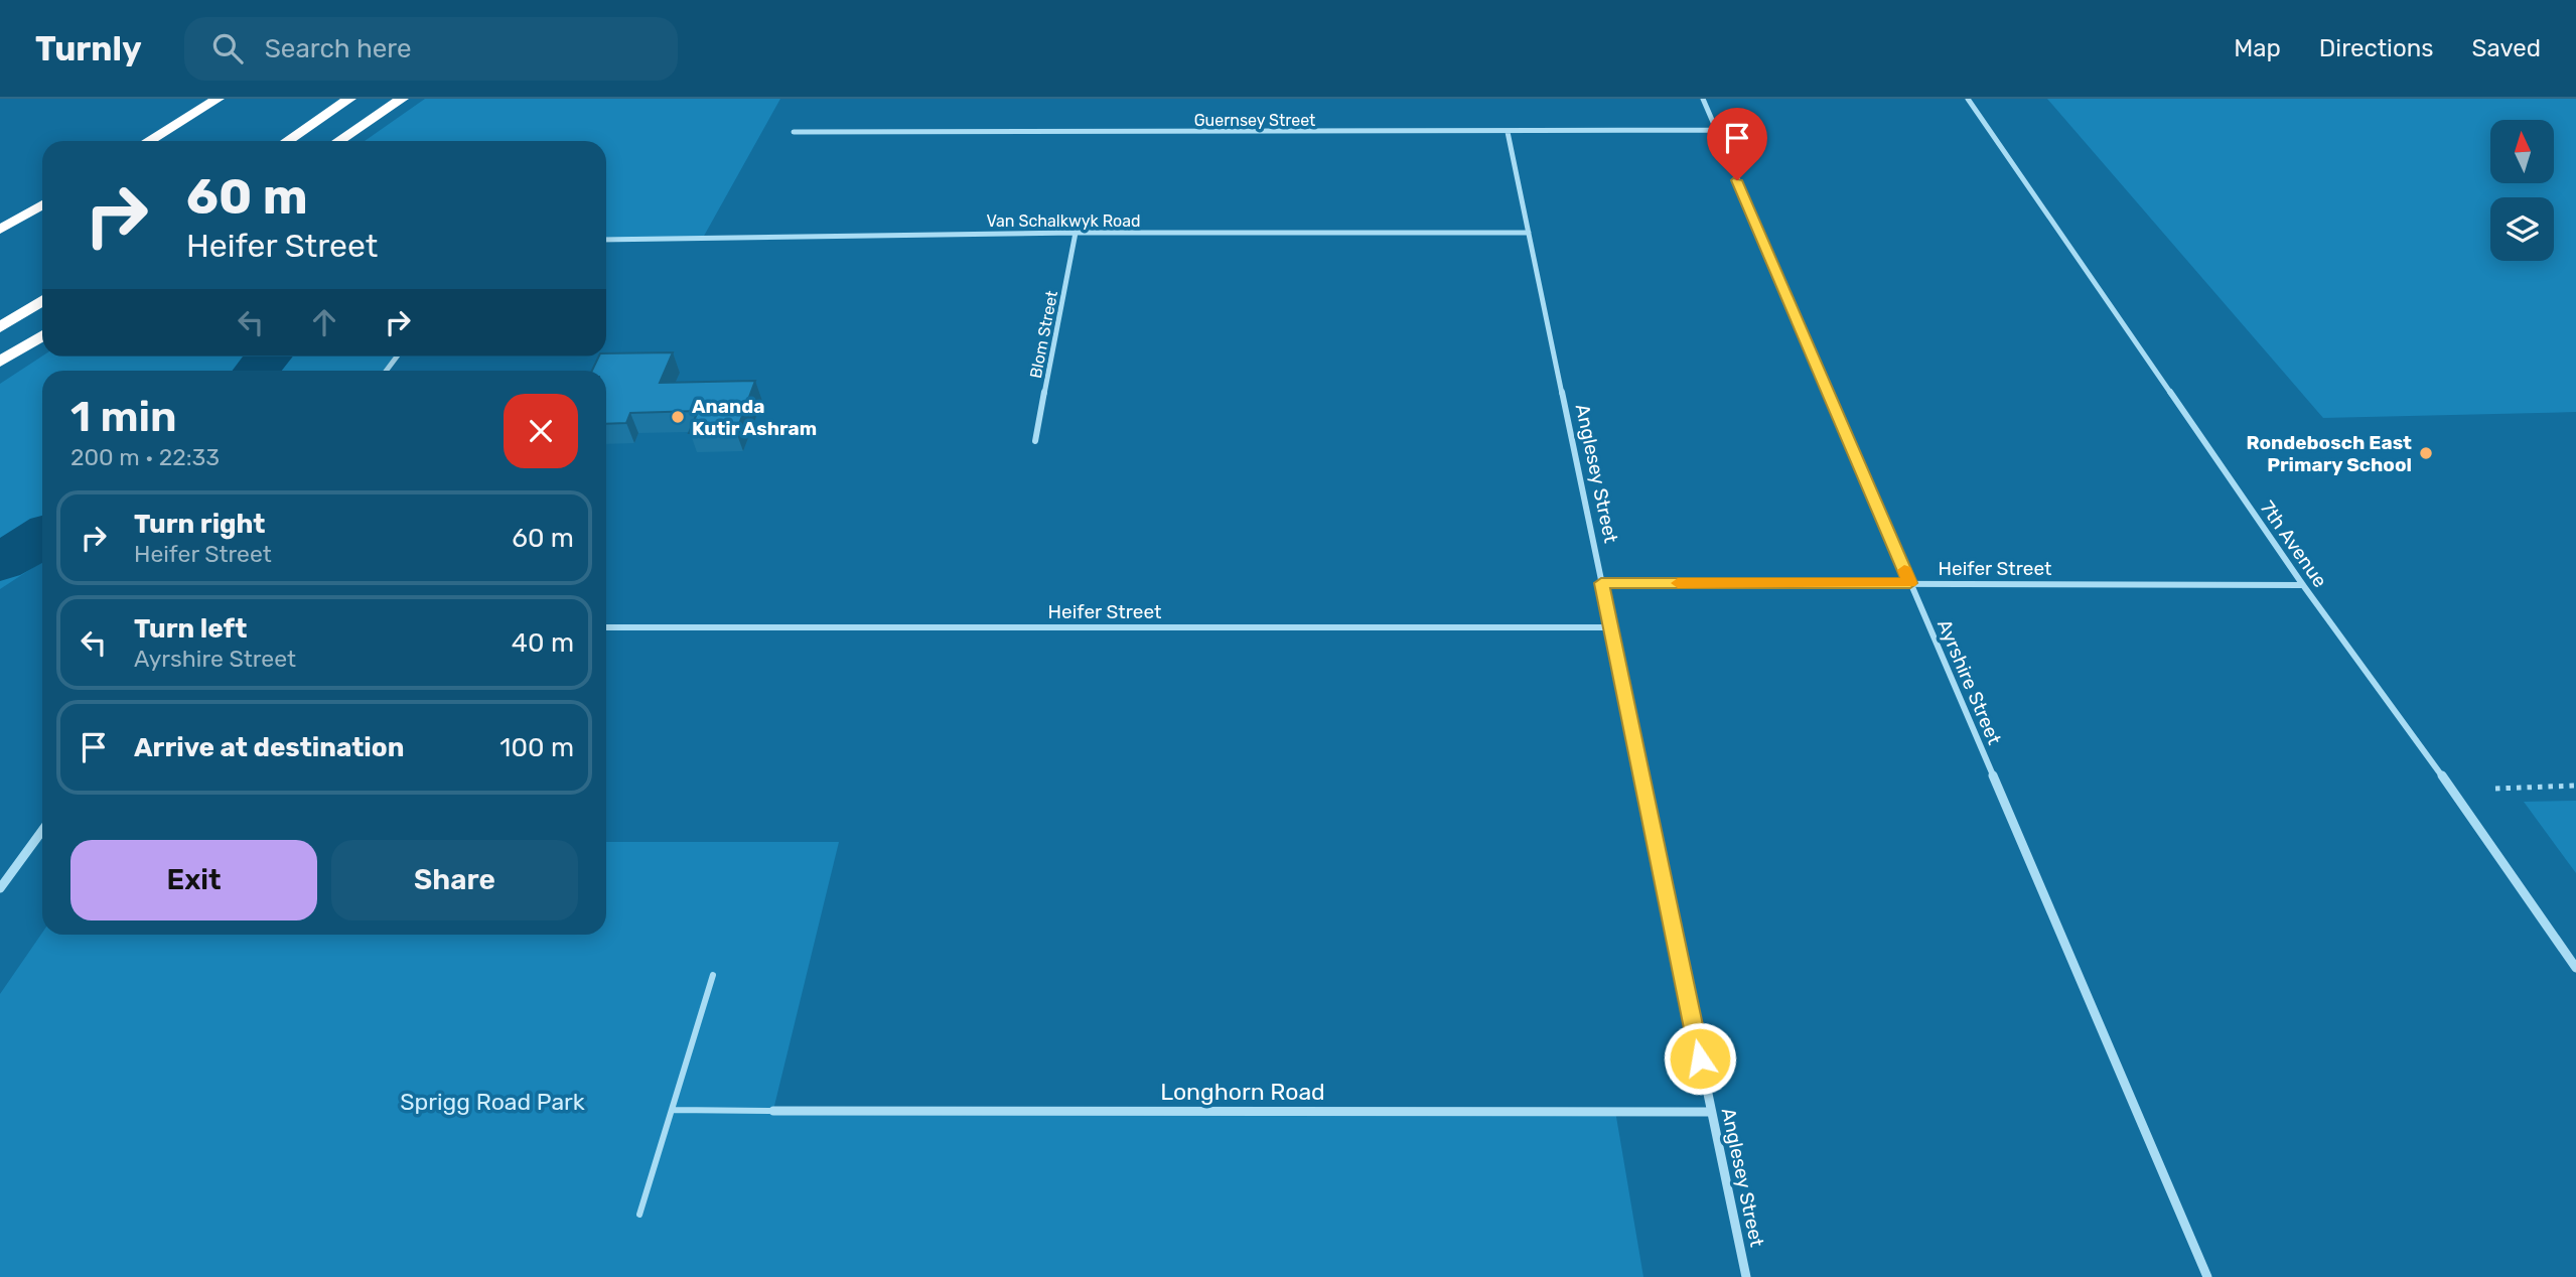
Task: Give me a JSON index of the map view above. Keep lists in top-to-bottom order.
{
  "streets": {
    "street": [
      "Guernsey Street",
      "Van Schalkwyk Road",
      "Blom Street",
      "Anglesey Street",
      "7th Avenue",
      "Heifer Street",
      "Ayrshire Street",
      "Longhorn Road"
    ]
  },
  "crossings": [
    ["Guernsey Street", "Anglesey Street"],
    ["Guernsey Street", "Ayrshire Street"],
    ["Van Schalkwyk Road", "Blom Street"],
    ["Van Schalkwyk Road", "Anglesey Street"],
    ["Anglesey Street", "Heifer Street"],
    ["Anglesey Street", "Longhorn Road"],
    ["7th Avenue", "Heifer Street"],
    ["Heifer Street", "Ayrshire Street"]
  ],
  "parks": ["Sprigg Road Park"],
  "places": ["Ananda Kutir Ashram", "Rondebosch East Primary School"],
  "north": "top",
  "page": {
    "header": "Turnly",
    "search": "Search here",
    "nav": ["Map", "Directions", "Saved"],
    "turn": ["60 m", "Heifer Street"],
    "heading": ["1 min", "200 m · 22:33"],
    "list": [
      {
        "name": "Turn right",
        "note": "Heifer Street",
        "value": "60 m"
      },
      {
        "name": "Turn left",
        "note": "Ayrshire Street",
        "value": "40 m"
      },
      {
        "name": "Arrive at destination",
        "value": "100 m"
      }
    ],
    "buttons": ["Exit", "Share"]
  }
}
